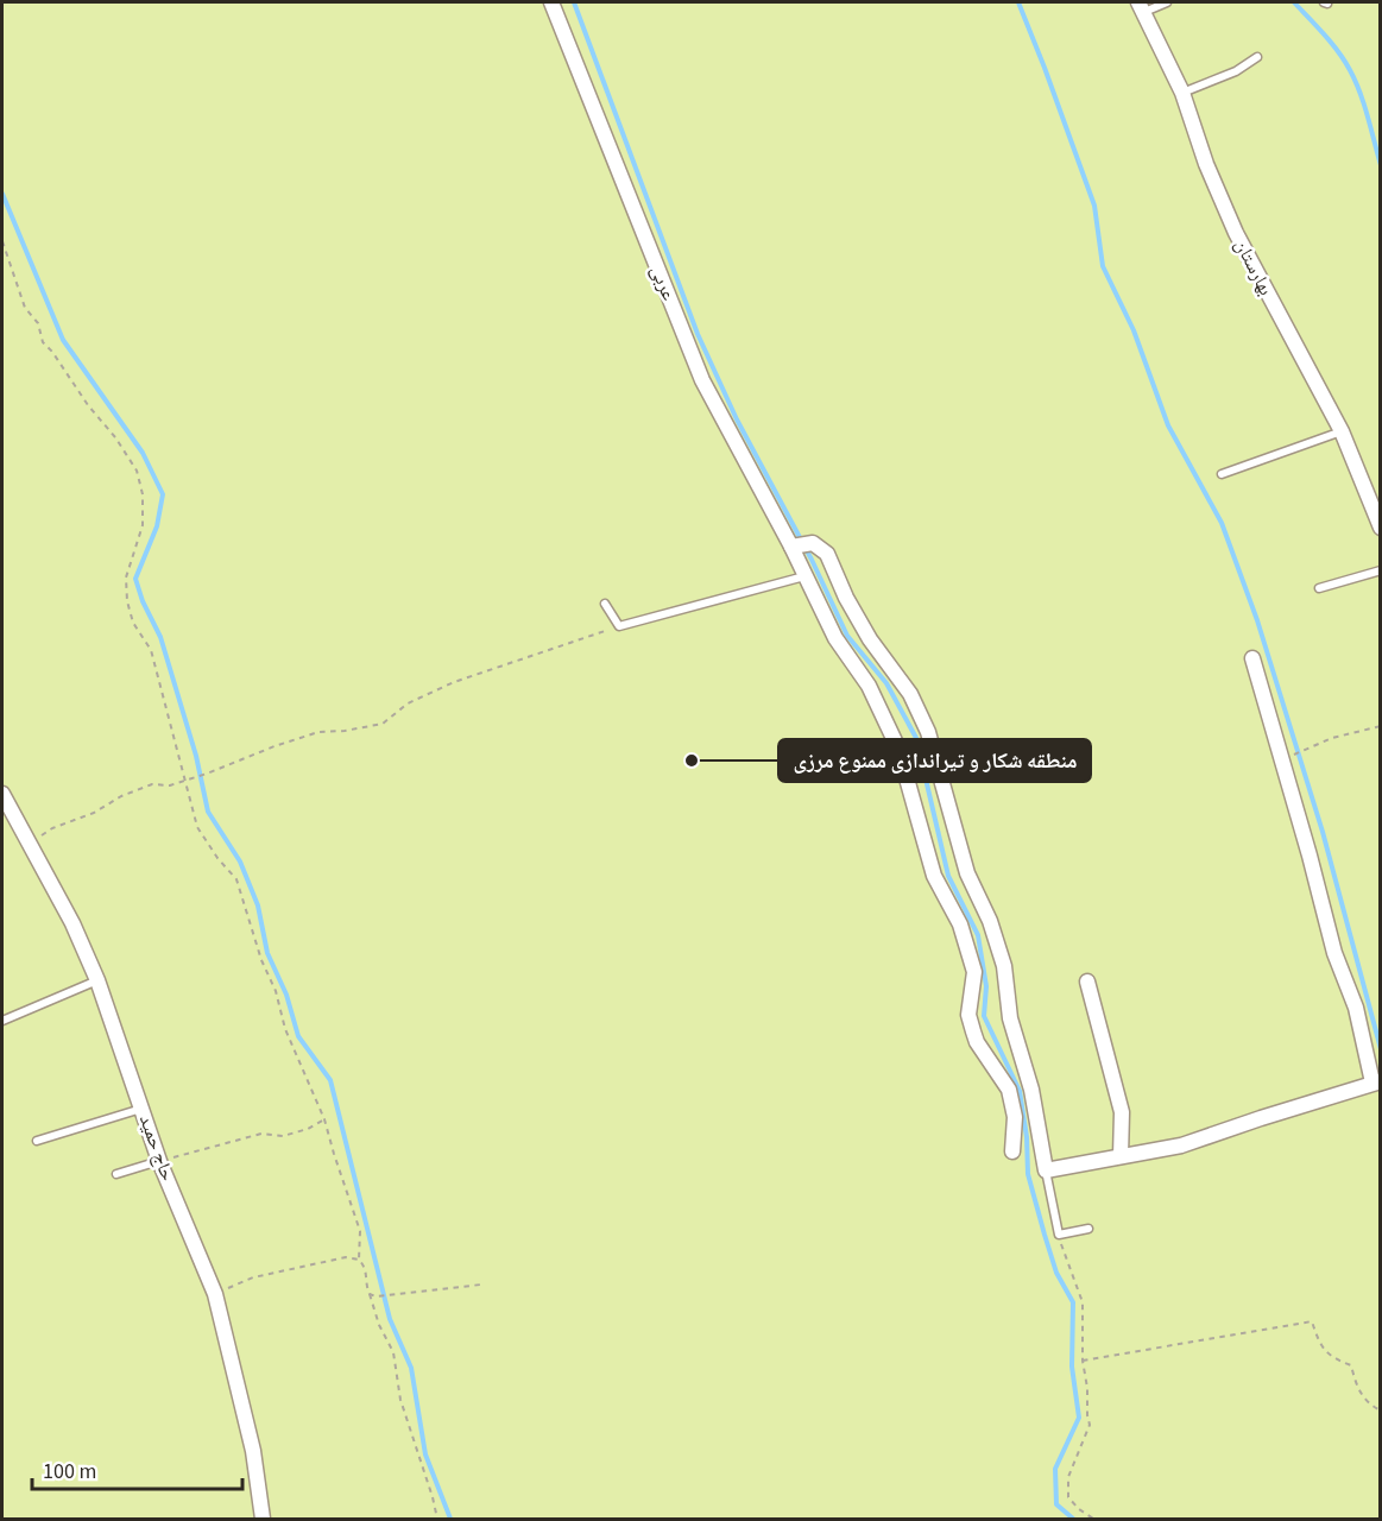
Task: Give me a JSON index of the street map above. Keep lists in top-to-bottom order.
{
  "streets": {
    "street": ["بهارستان", "عربی", "حاج حمید"]
  },
  "places": ["منطقه شکار و تیراندازی ممنوع مرزی"],
  "scale_bar": "100 m"
}
